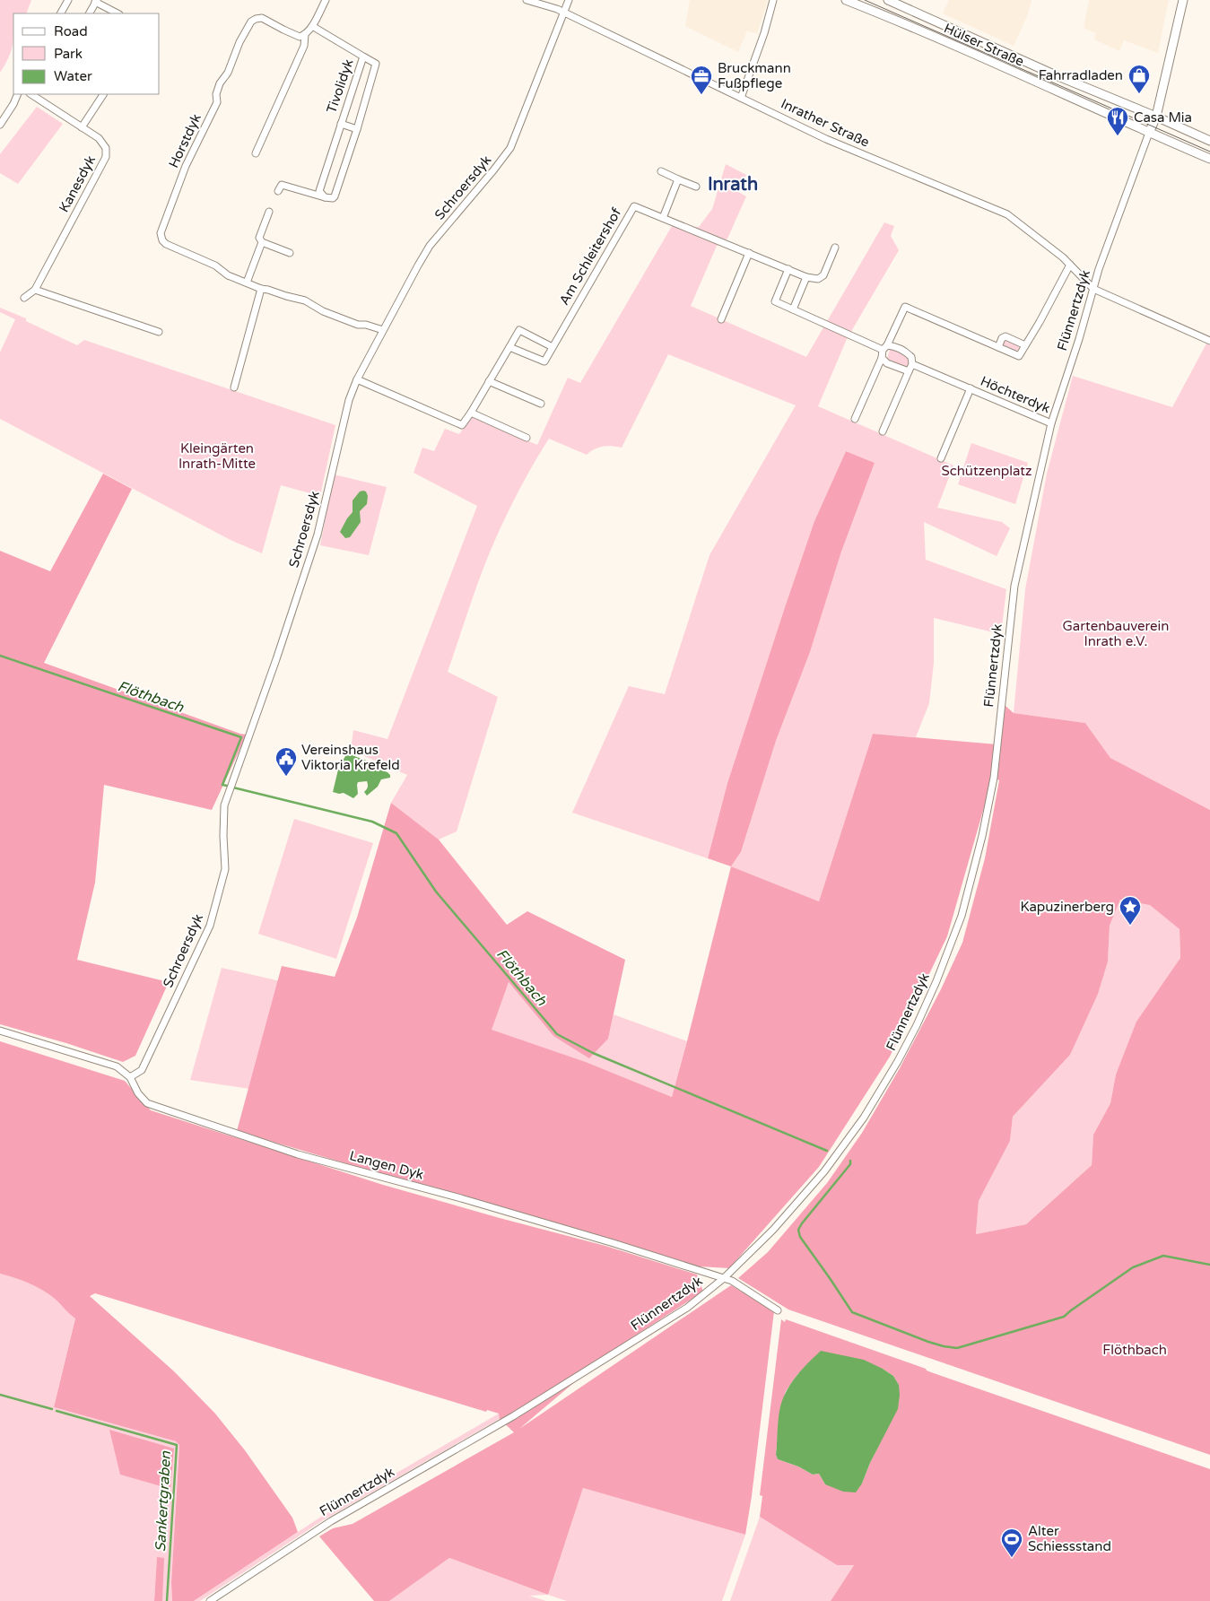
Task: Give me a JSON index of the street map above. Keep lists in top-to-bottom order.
{
  "streets": {
    "street": [
      "Hülser Straße",
      "Tivolidyk",
      "Inrather Straße",
      "Horstdyk",
      "Kanesdyk",
      "Schroersdyk",
      "Am Schleitershof",
      "Flünnertzdyk",
      "Höchterdyk",
      "Langen Dyk"
    ]
  },
  "crossings": [
    ["Hülser Straße", "Flünnertzdyk"],
    ["Inrather Straße", "Schroersdyk"],
    ["Inrather Straße", "Flünnertzdyk"],
    ["Horstdyk", "Schroersdyk"],
    ["Schroersdyk", "Langen Dyk"],
    ["Flünnertzdyk", "Höchterdyk"],
    ["Flünnertzdyk", "Langen Dyk"]
  ],
  "districts": ["Inrath"],
  "water": ["Flöthbach", "Sankertgraben"],
  "parks": [
    "Kleingärten Inrath-Mitte",
    "Schützenplatz",
    "Gartenbauverein Inrath e.V.",
    "Flöthbach"
  ],
  "places": {
    "shop": ["Fahrradladen"],
    "office": ["Bruckmann Fußpflege"],
    "restaurant": ["Casa Mia"],
    "public building": ["Vereinshaus Viktoria Krefeld"],
    "place": ["Kapuzinerberg"],
    "sports": ["Alter Schiessstand"]
  },
  "legend": ["Road", "Park", "Water"]
}
